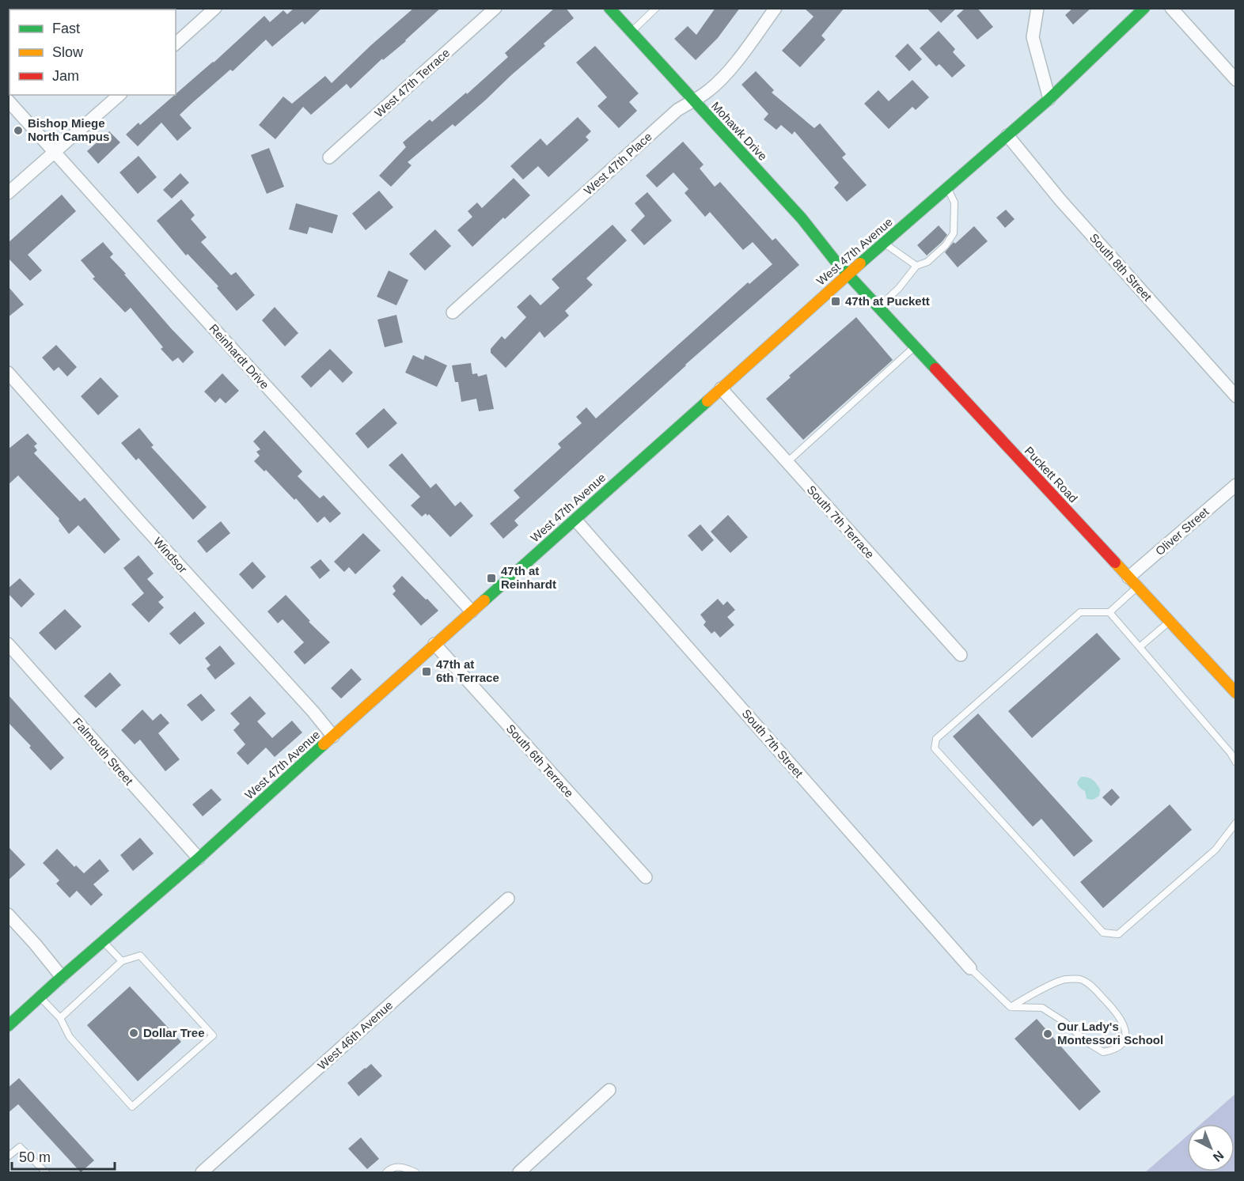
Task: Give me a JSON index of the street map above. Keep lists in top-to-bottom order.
{
  "streets": {
    "street": [
      "West 47th Terrace",
      "Mohawk Drive",
      "West 47th Place",
      "West 47th Avenue",
      "South 8th Street",
      "Reinhardt Drive",
      "Puckett Road",
      "South 7th Terrace",
      "Oliver Street",
      "Windsor",
      "South 7th Street",
      "Falmouth Street",
      "South 6th Terrace",
      "West 46th Avenue"
    ]
  },
  "crossings": [
    ["Mohawk Drive", "West 47th Place"],
    ["Mohawk Drive", "West 47th Avenue"],
    ["Mohawk Drive", "Puckett Road"],
    ["West 47th Avenue", "South 8th Street"],
    ["West 47th Avenue", "Reinhardt Drive"],
    ["West 47th Avenue", "Puckett Road"],
    ["West 47th Avenue", "South 7th Terrace"],
    ["West 47th Avenue", "Windsor"],
    ["West 47th Avenue", "South 7th Street"],
    ["West 47th Avenue", "Falmouth Street"],
    ["West 47th Avenue", "South 6th Terrace"],
    ["Puckett Road", "Oliver Street"]
  ],
  "places": {
    "other": ["Bishop Miege North Campus", "Dollar Tree", "Our Lady's Montessori School"],
    "transit": ["47th at Puckett", "47th at Reinhardt", "47th at 6th Terrace"]
  },
  "legend": ["Fast", "Slow", "Jam"],
  "scale_bar": "50 m",
  "north": "bottom right"
}
